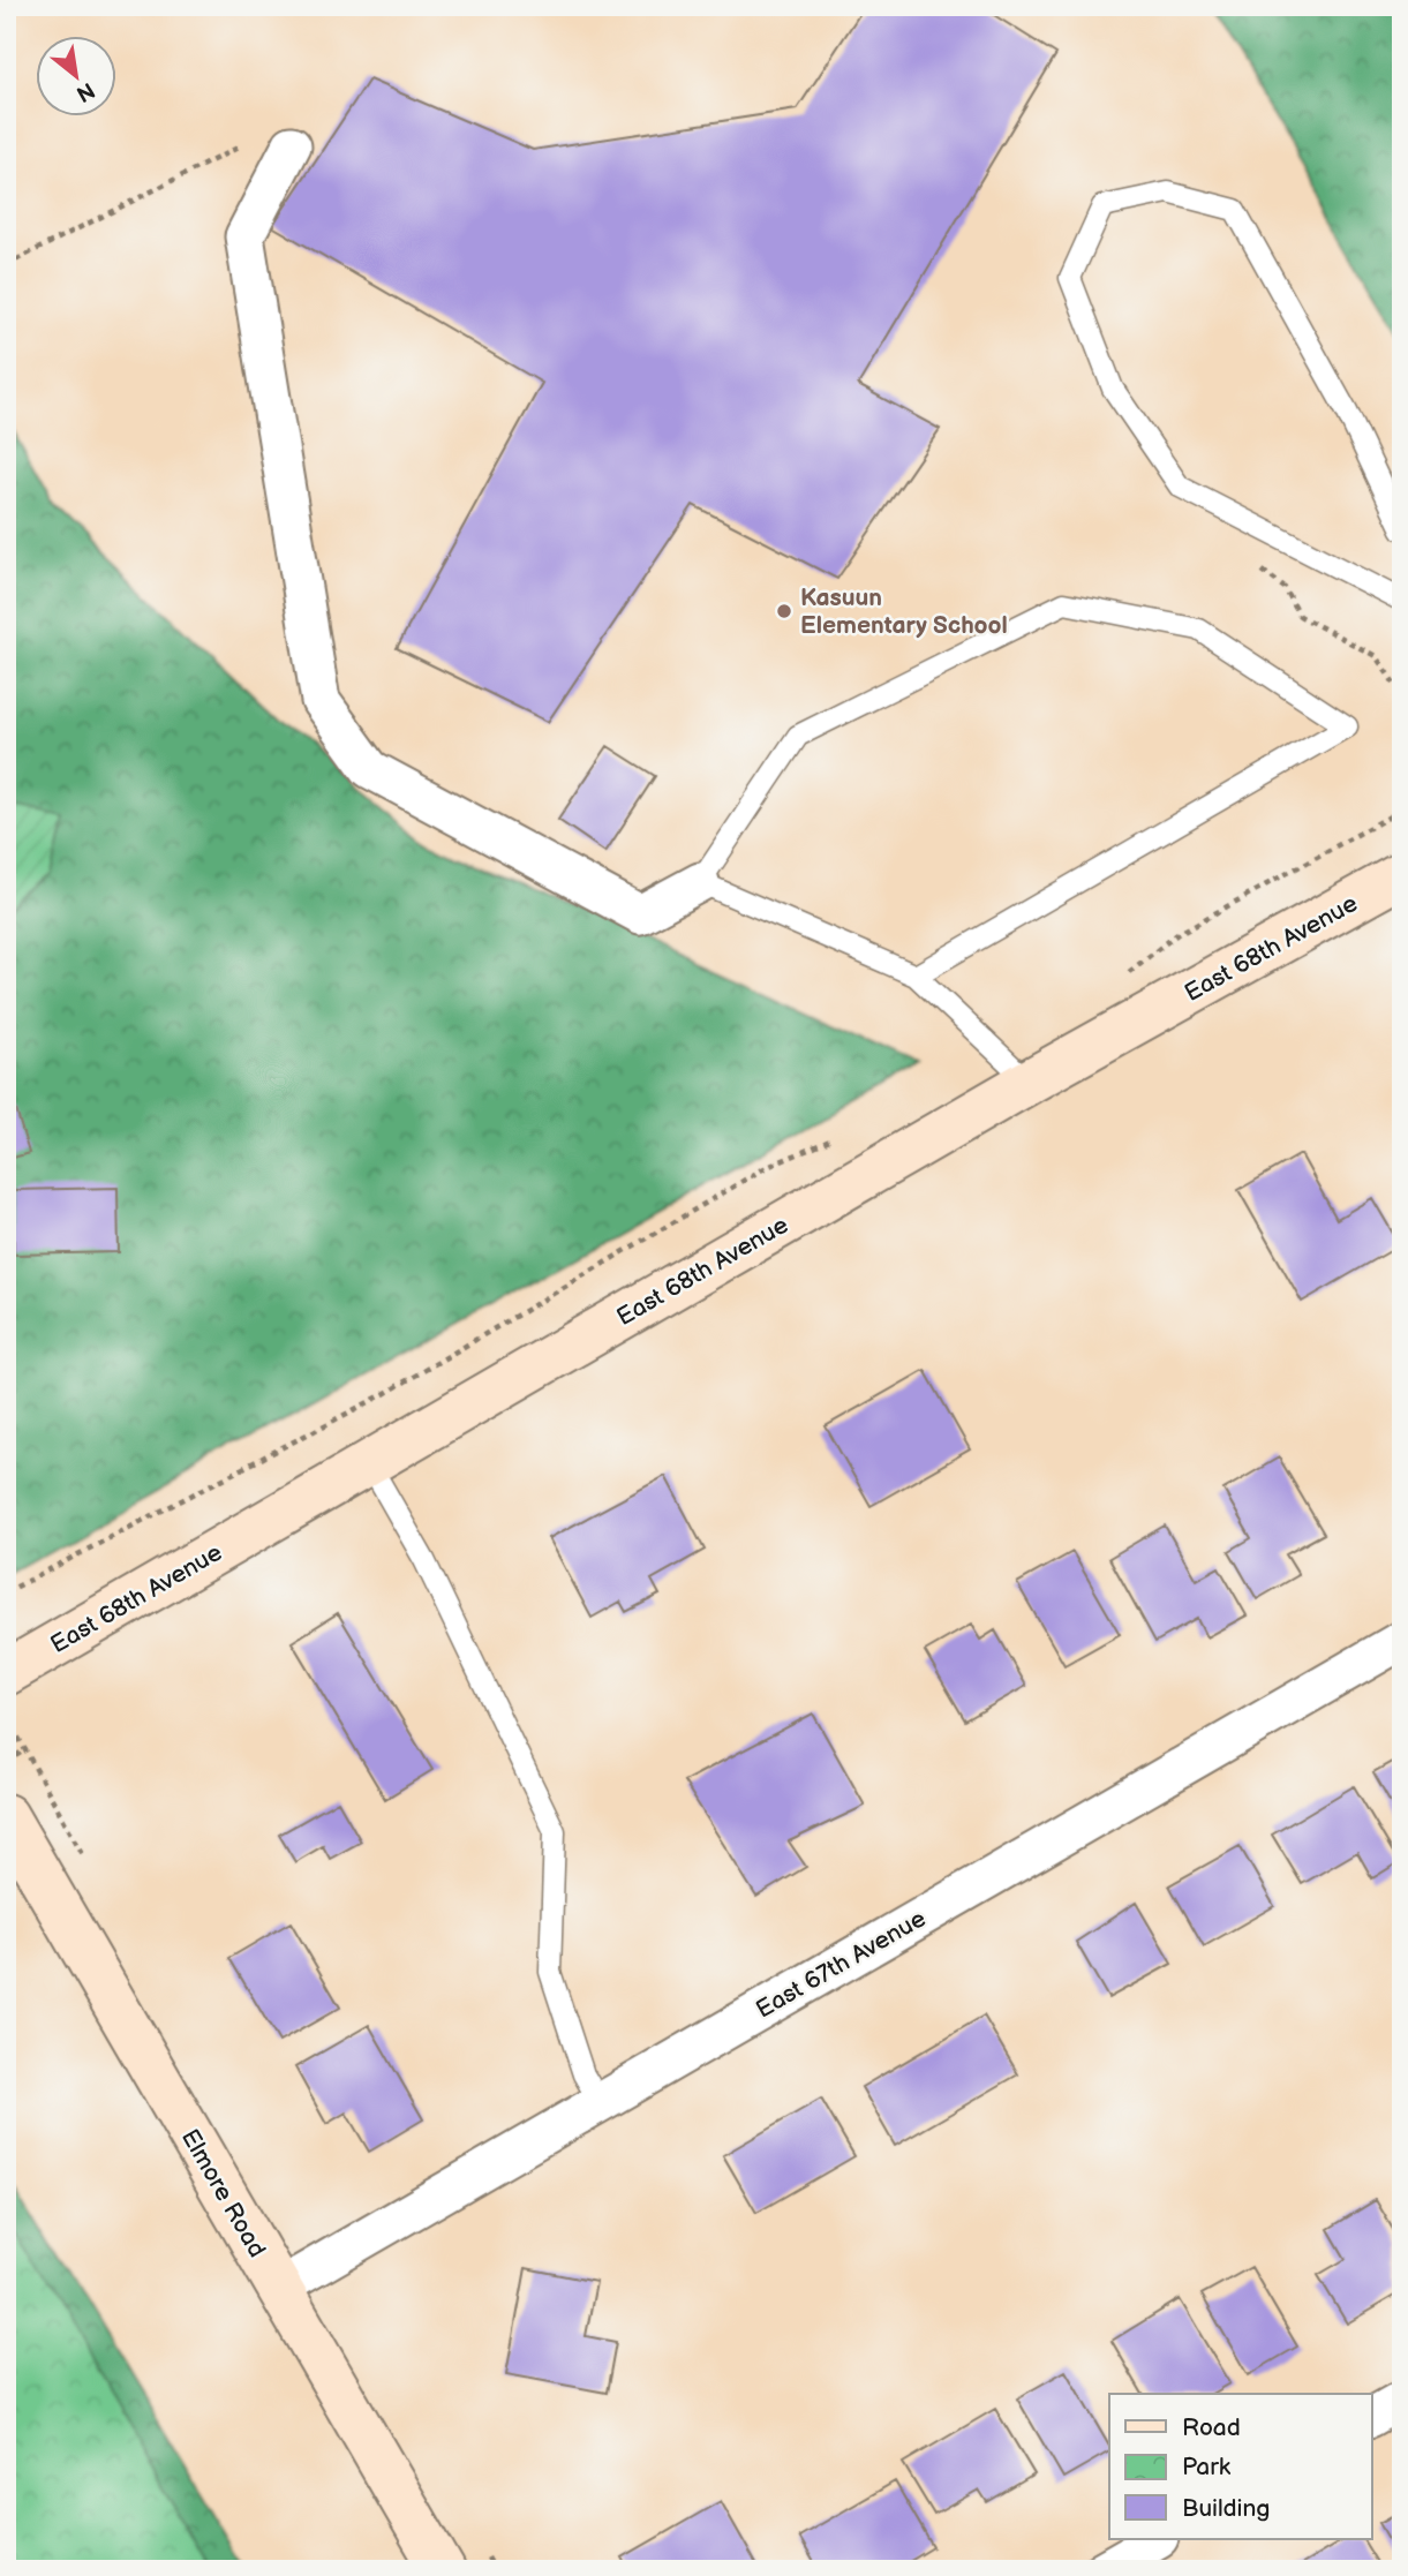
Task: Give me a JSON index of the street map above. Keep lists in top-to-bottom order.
{
  "streets": {
    "street": ["East 68th Avenue", "East 67th Avenue", "Elmore Road"]
  },
  "crossings": [
    ["East 67th Avenue", "Elmore Road"]
  ],
  "places": ["Kasuun Elementary School"],
  "legend": ["Road", "Park", "Building"],
  "north": "bottom right"
}
